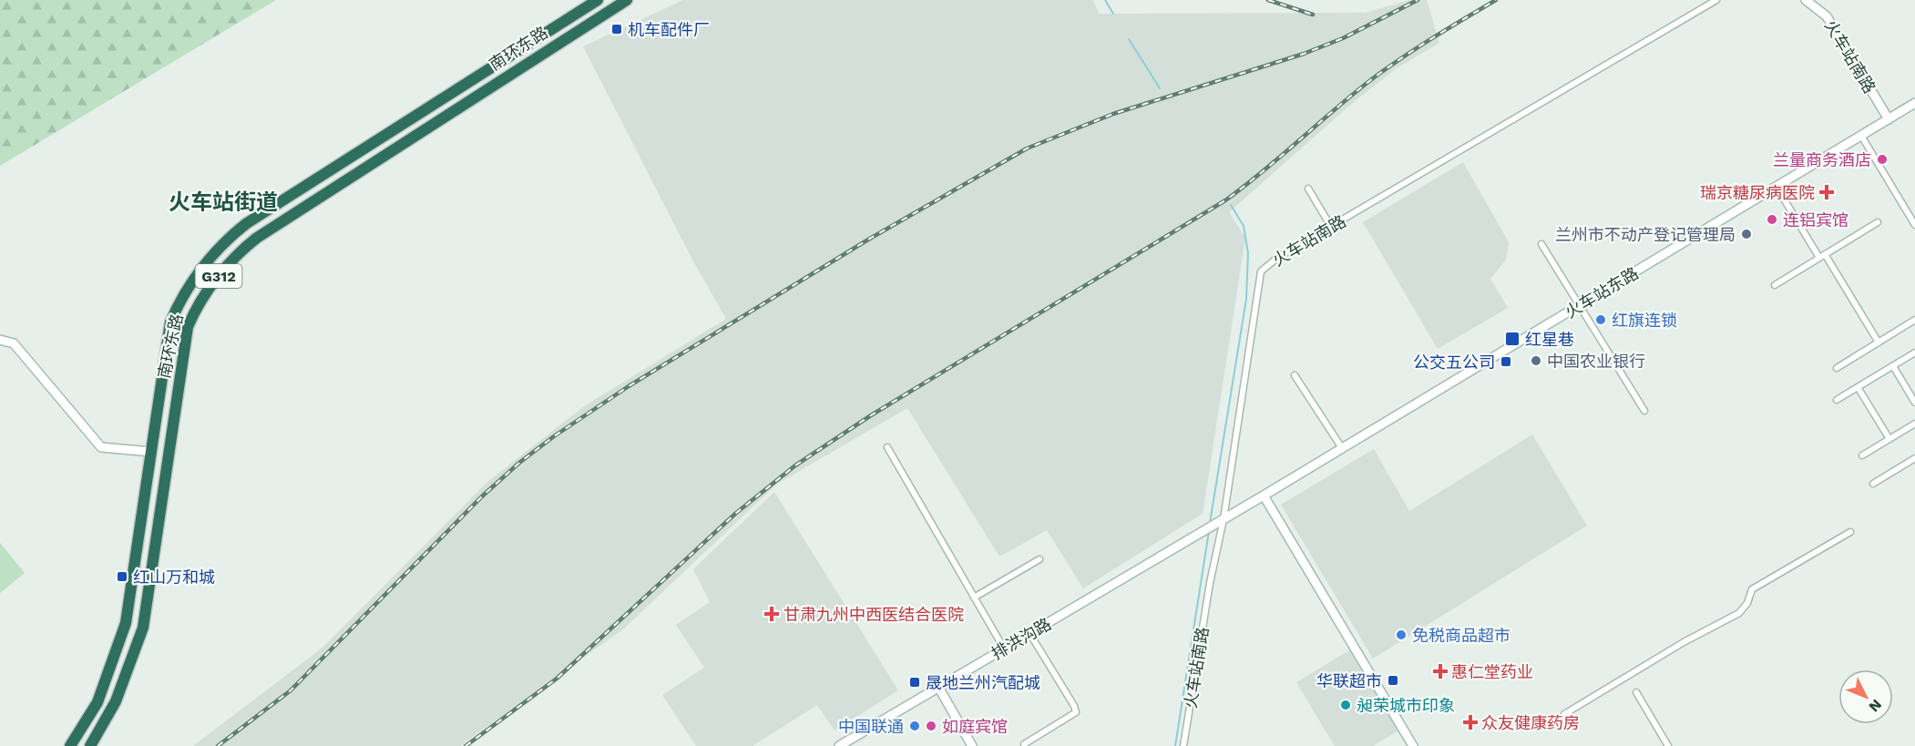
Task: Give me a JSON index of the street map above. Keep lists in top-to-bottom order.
{
  "streets": {
    "highway": ["南环东路", "G312"],
    "main road": ["火车站南路", "火车站东路", "排洪沟路"]
  },
  "crossings": [
    ["火车站南路", "火车站东路"],
    ["火车站东路", "排洪沟路"]
  ],
  "districts": ["火车站街道"],
  "places": {
    "transit": [
      "机车配件厂",
      "红星巷",
      "公交五公司",
      "红山万和城",
      "华联超市",
      "晟地兰州汽配城"
    ],
    "other": [
      "兰量商务酒店",
      "连铝宾馆",
      "兰州市不动产登记管理局",
      "红旗连锁",
      "中国农业银行",
      "免税商品超市",
      "昶荣城市印象",
      "中国联通",
      "如庭宾馆"
    ],
    "health": [
      "瑞京糖尿病医院",
      "甘肃九州中西医结合医院",
      "惠仁堂药业",
      "众友健康药房"
    ]
  },
  "north": "bottom right"
}
